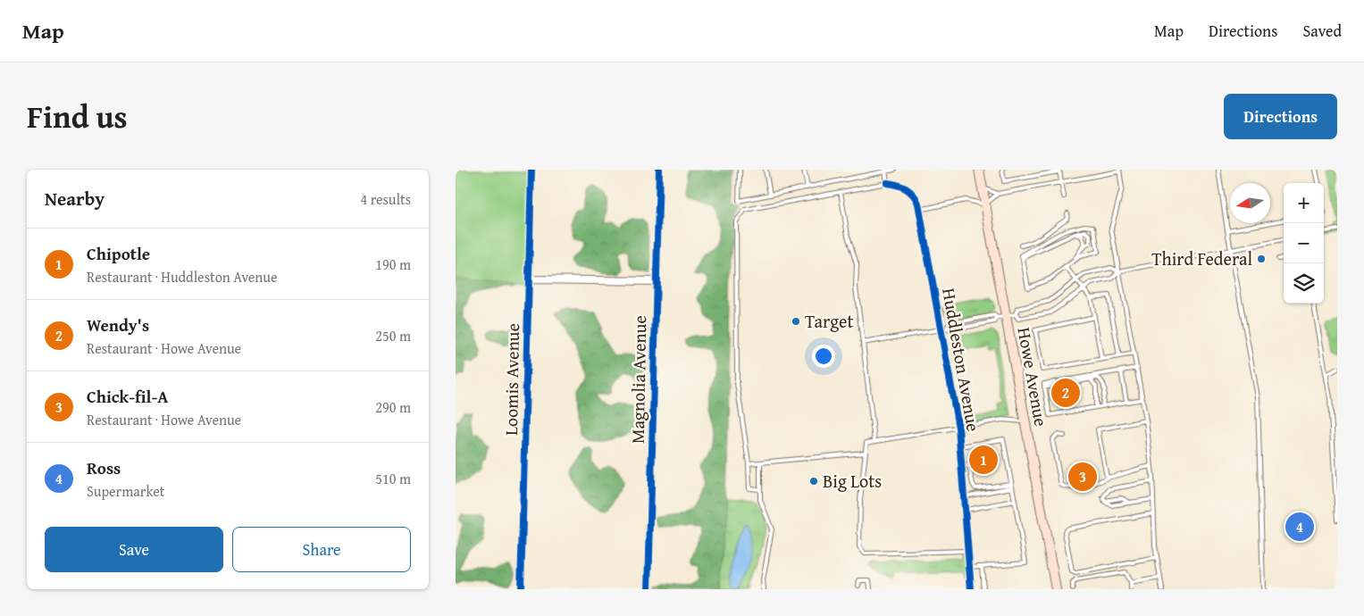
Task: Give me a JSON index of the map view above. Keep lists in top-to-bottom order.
{
  "streets": {
    "street": [
      "Huddleston Avenue",
      "Howe Avenue",
      "Loomis Avenue",
      "Magnolia Avenue"
    ]
  },
  "places": ["Third Federal", "Target", "Big Lots"],
  "north": "left",
  "page": {
    "header": "Map",
    "nav": ["Map", "Directions", "Saved"],
    "title": "Find us",
    "buttons": [
      "Directions",
      ["Save", "Share"]
    ],
    "heading": ["Nearby", "4 results"],
    "map_buttons": ["+", "−"],
    "list": [
      {
        "mark": "1",
        "name": "Chipotle",
        "note": "Restaurant · Huddleston Avenue",
        "value": "190 m"
      },
      {
        "mark": "2",
        "name": "Wendy's",
        "note": "Restaurant · Howe Avenue",
        "value": "250 m"
      },
      {
        "mark": "3",
        "name": "Chick-fil-A",
        "note": "Restaurant · Howe Avenue",
        "value": "290 m"
      },
      {
        "mark": "4",
        "name": "Ross",
        "note": "Supermarket",
        "value": "510 m"
      }
    ],
    "pins": [
      "2",
      "1",
      "3",
      "4"
    ]
  }
}
